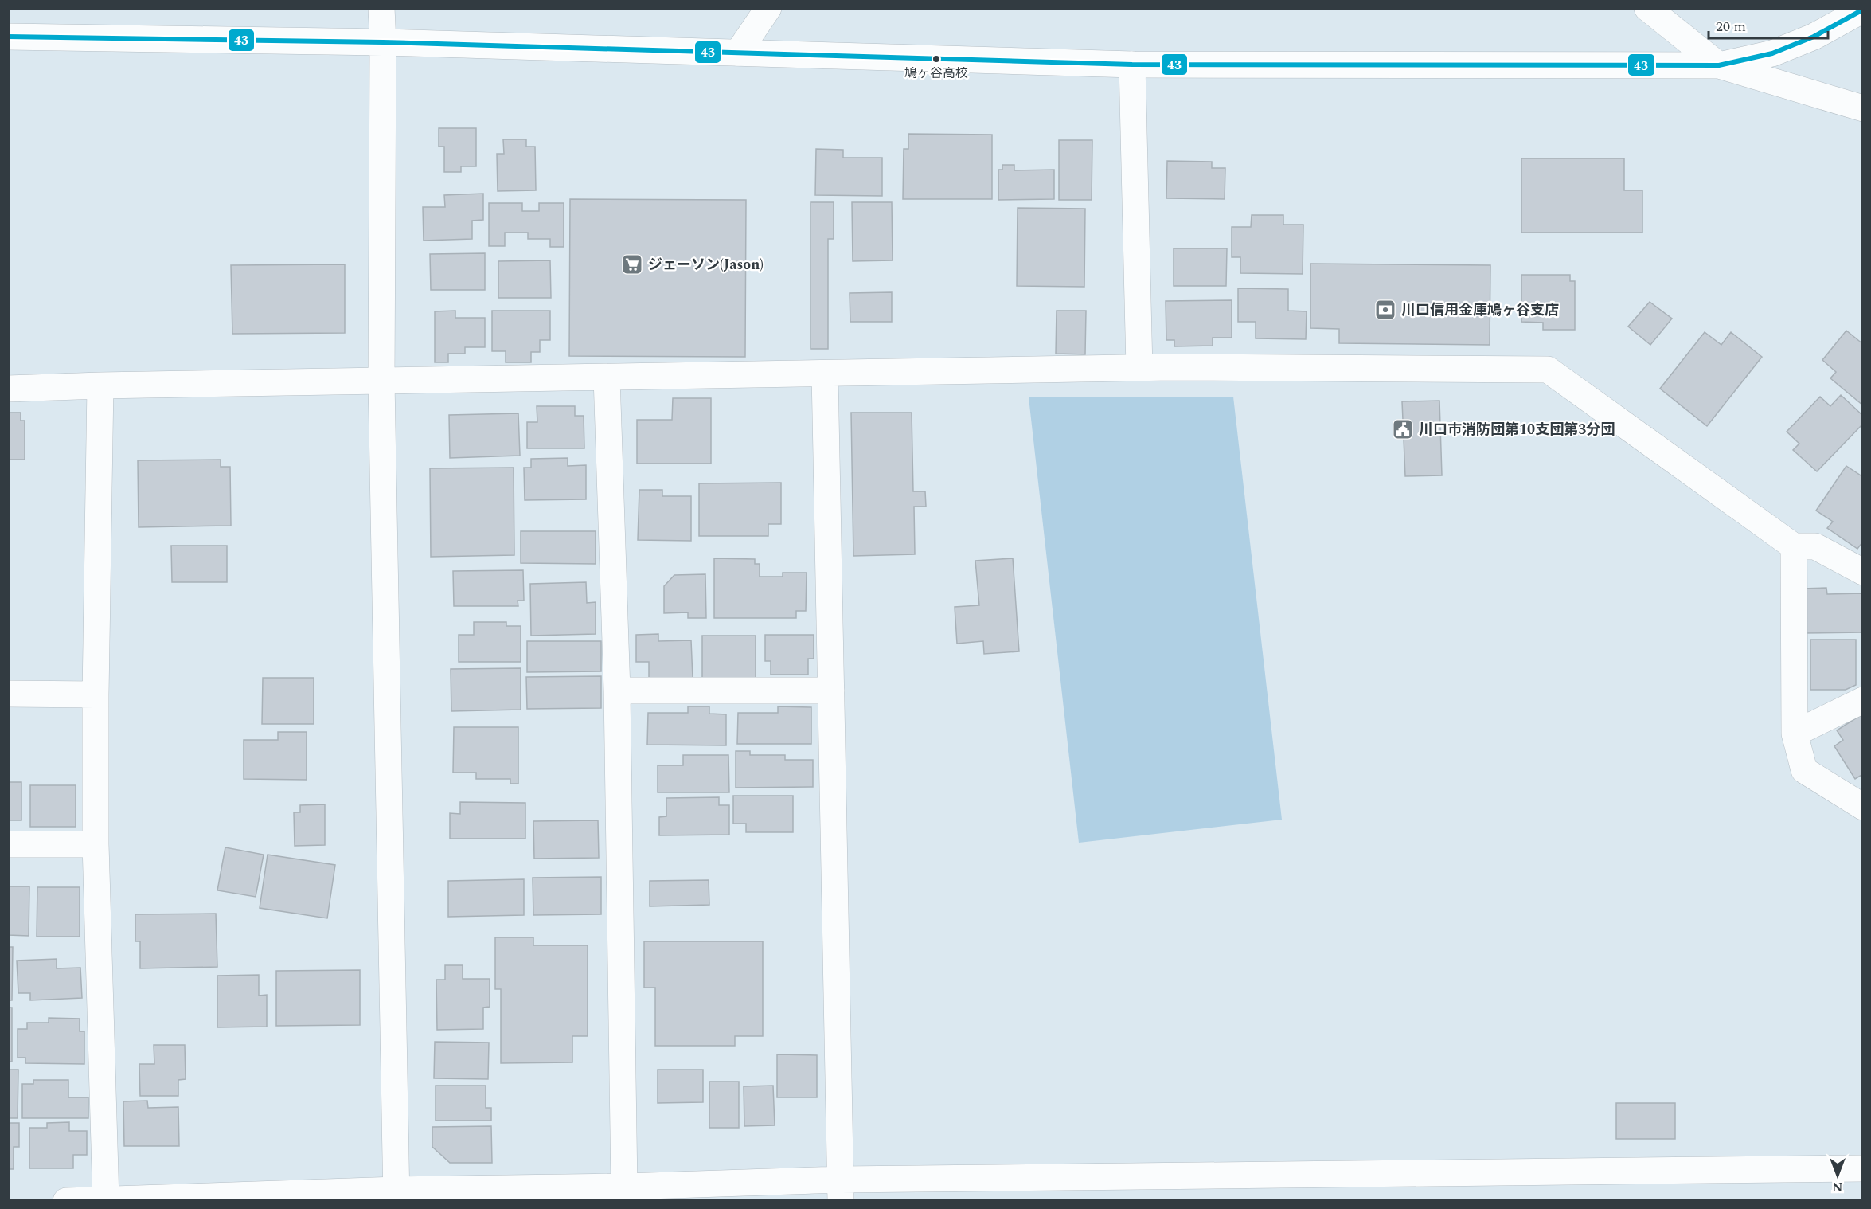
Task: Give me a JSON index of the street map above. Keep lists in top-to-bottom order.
{
  "places": {
    "other": ["鳩ヶ谷高校"],
    "supermarket": ["ジェーソン(Jason)"],
    "bank": ["川口信用金庫鳩ヶ谷支店"],
    "public building": ["川口市消防団第10支団第3分団"]
  },
  "lines": ["transit line 43"],
  "scale_bar": "20 m",
  "north": "bottom"
}
